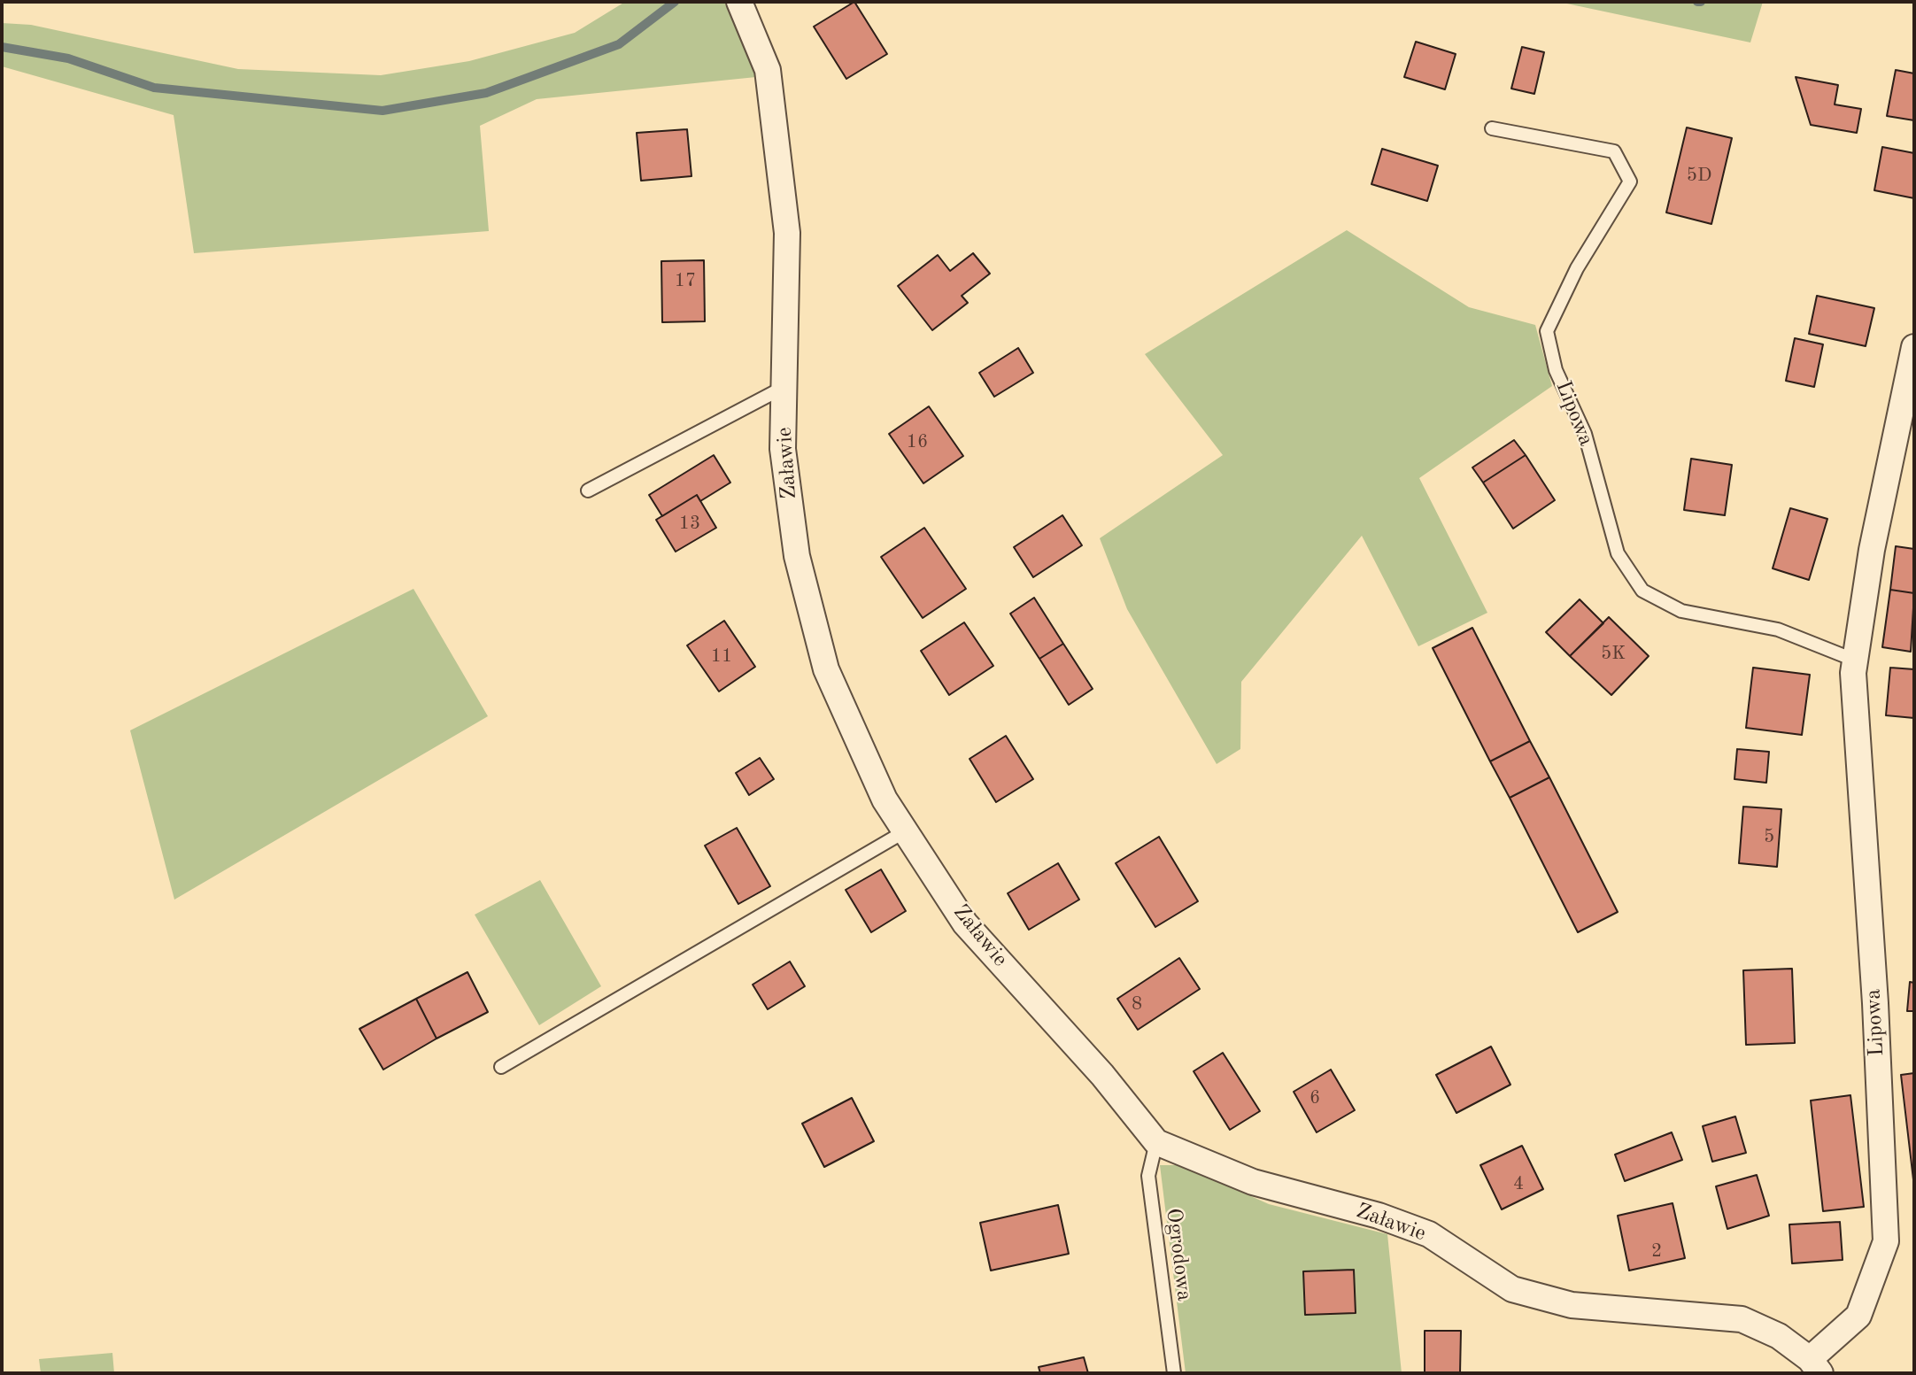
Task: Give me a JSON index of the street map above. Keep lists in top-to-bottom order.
{
  "streets": {
    "street": ["Lipowa", "Załawie"],
    "lane": ["Ogrodowa"]
  },
  "crossings": [
    ["Lipowa", "Załawie"],
    ["Załawie", "Ogrodowa"]
  ],
  "house_numbers": [
    "5D",
    "17",
    "16",
    "13",
    "5K",
    "11",
    "5",
    "8",
    "6",
    "4",
    "2"
  ]
}
